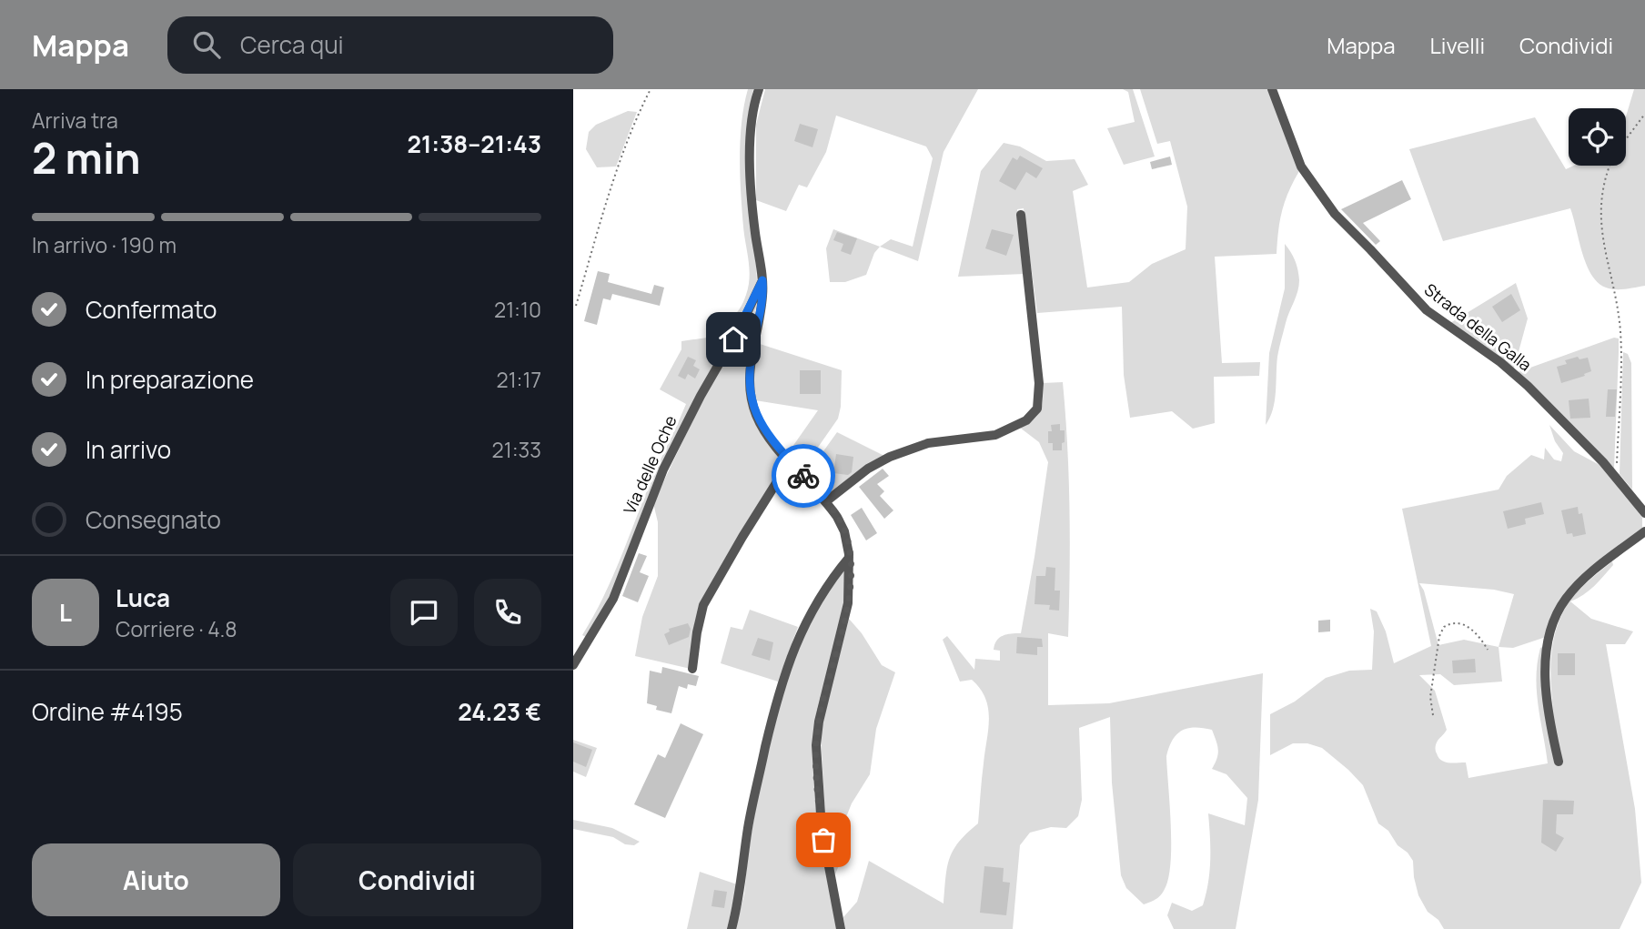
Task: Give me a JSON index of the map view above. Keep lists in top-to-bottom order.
{
  "streets": {
    "street": ["Strada della Galla", "Via delle Oche"]
  },
  "page": {
    "header": "Mappa",
    "search": "Cerca qui",
    "nav": ["Mappa", "Livelli", "Condividi"],
    "heading": ["2 min", "Arriva tra", "21:38–21:43"],
    "panel": [
      "Luca",
      "Corriere · 4.8",
      "Ordine #4195",
      "24.23 €"
    ],
    "bar": "In arrivo · 190 m",
    "list": [
      ["Confermato", "21:10"],
      ["In preparazione", "21:17"],
      ["In arrivo", "21:33"],
      "Consegnato"
    ],
    "round": "L",
    "buttons": ["Aiuto", "Condividi"]
  }
}
